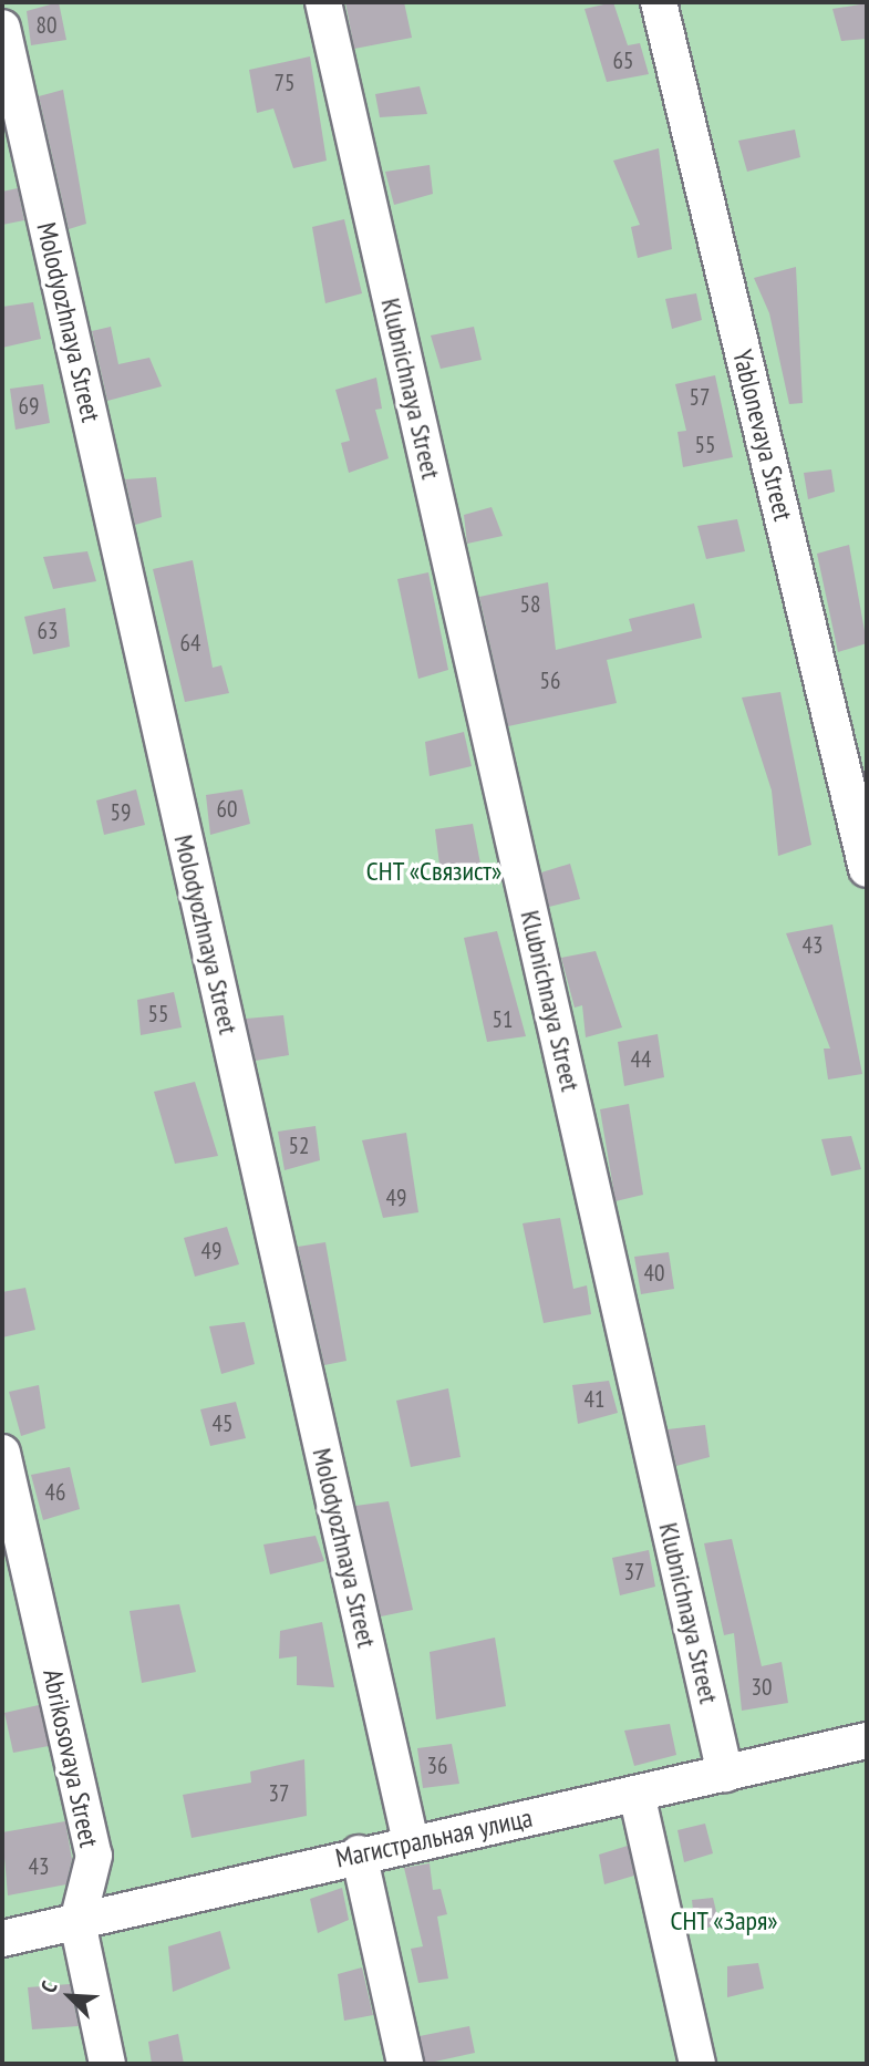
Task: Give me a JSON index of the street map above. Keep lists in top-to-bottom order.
{
  "streets": {
    "street": [
      "Molodyozhnaya Street",
      "Klubnichnaya Street",
      "Yablonevaya Street",
      "Abrikosovaya Street",
      "Магистральная улица"
    ]
  },
  "crossings": [
    ["Molodyozhnaya Street", "Магистральная улица"],
    ["Klubnichnaya Street", "Магистральная улица"],
    ["Abrikosovaya Street", "Магистральная улица"]
  ],
  "parks": ["СНТ «Связист»", "СНТ «Заря»"],
  "house_numbers": [
    "80",
    "65",
    "75",
    "57",
    "69",
    "55",
    "58",
    "63",
    "64",
    "56",
    "60",
    "59",
    "43",
    "55",
    "51",
    "44",
    "52",
    "49",
    "49",
    "40",
    "41",
    "45",
    "46",
    "37",
    "30",
    "36",
    "37",
    "43"
  ],
  "north": "top left"
}
